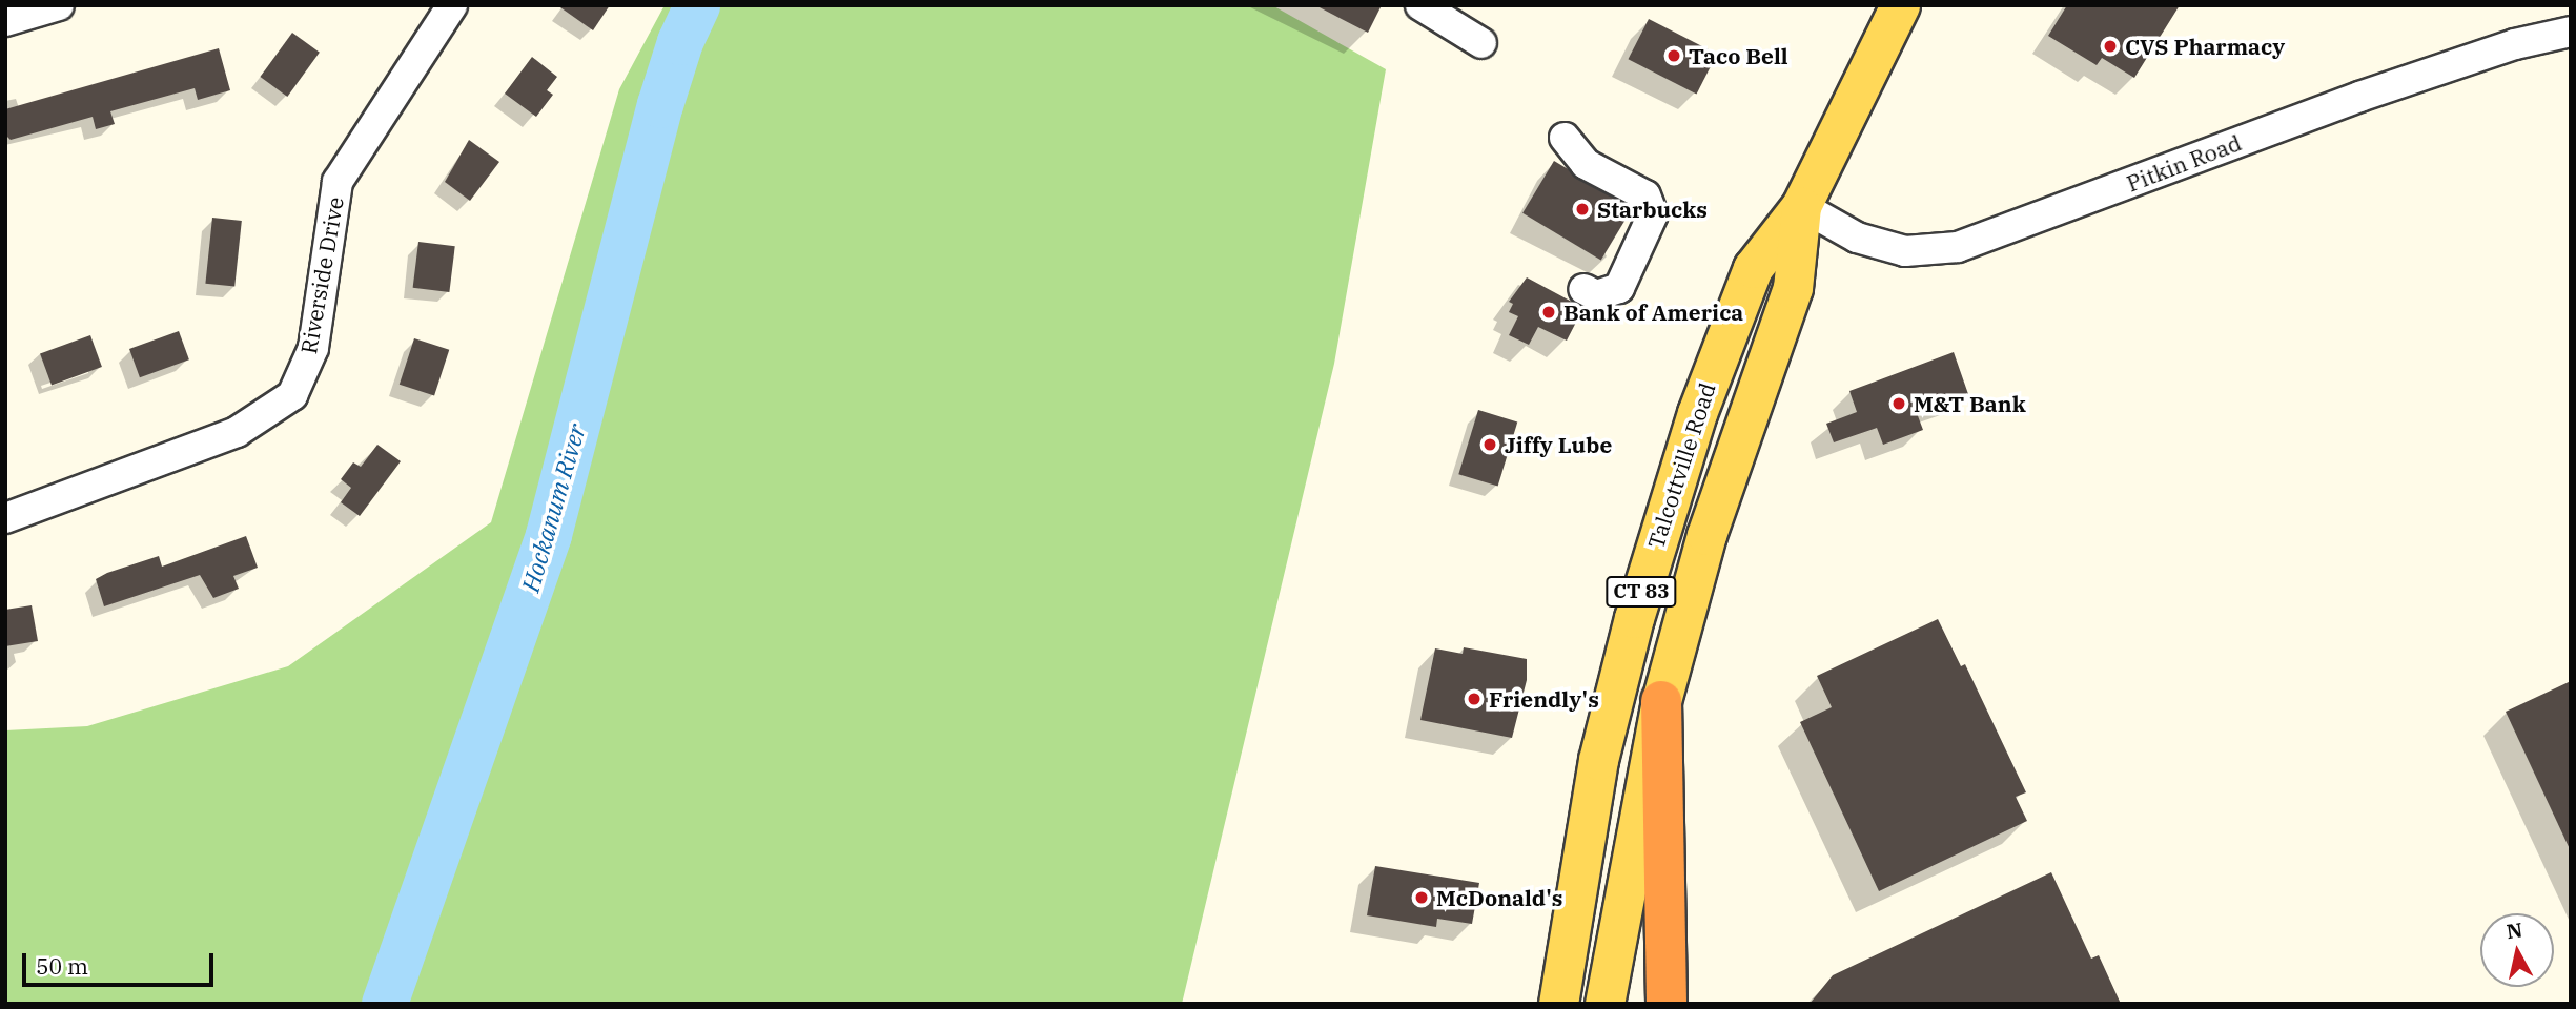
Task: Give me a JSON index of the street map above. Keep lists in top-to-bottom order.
{
  "streets": {
    "main road": ["Talcottville Road", "CT 83"],
    "street": ["Pitkin Road", "Riverside Drive"]
  },
  "crossings": [
    ["Pitkin Road", "Talcottville Road"]
  ],
  "water": ["Hockanum River"],
  "places": [
    "CVS Pharmacy",
    "Taco Bell",
    "Starbucks",
    "Bank of America",
    "M&T Bank",
    "Jiffy Lube",
    "Friendly's",
    "McDonald's"
  ],
  "scale_bar": "50 m",
  "north": "top"
}
